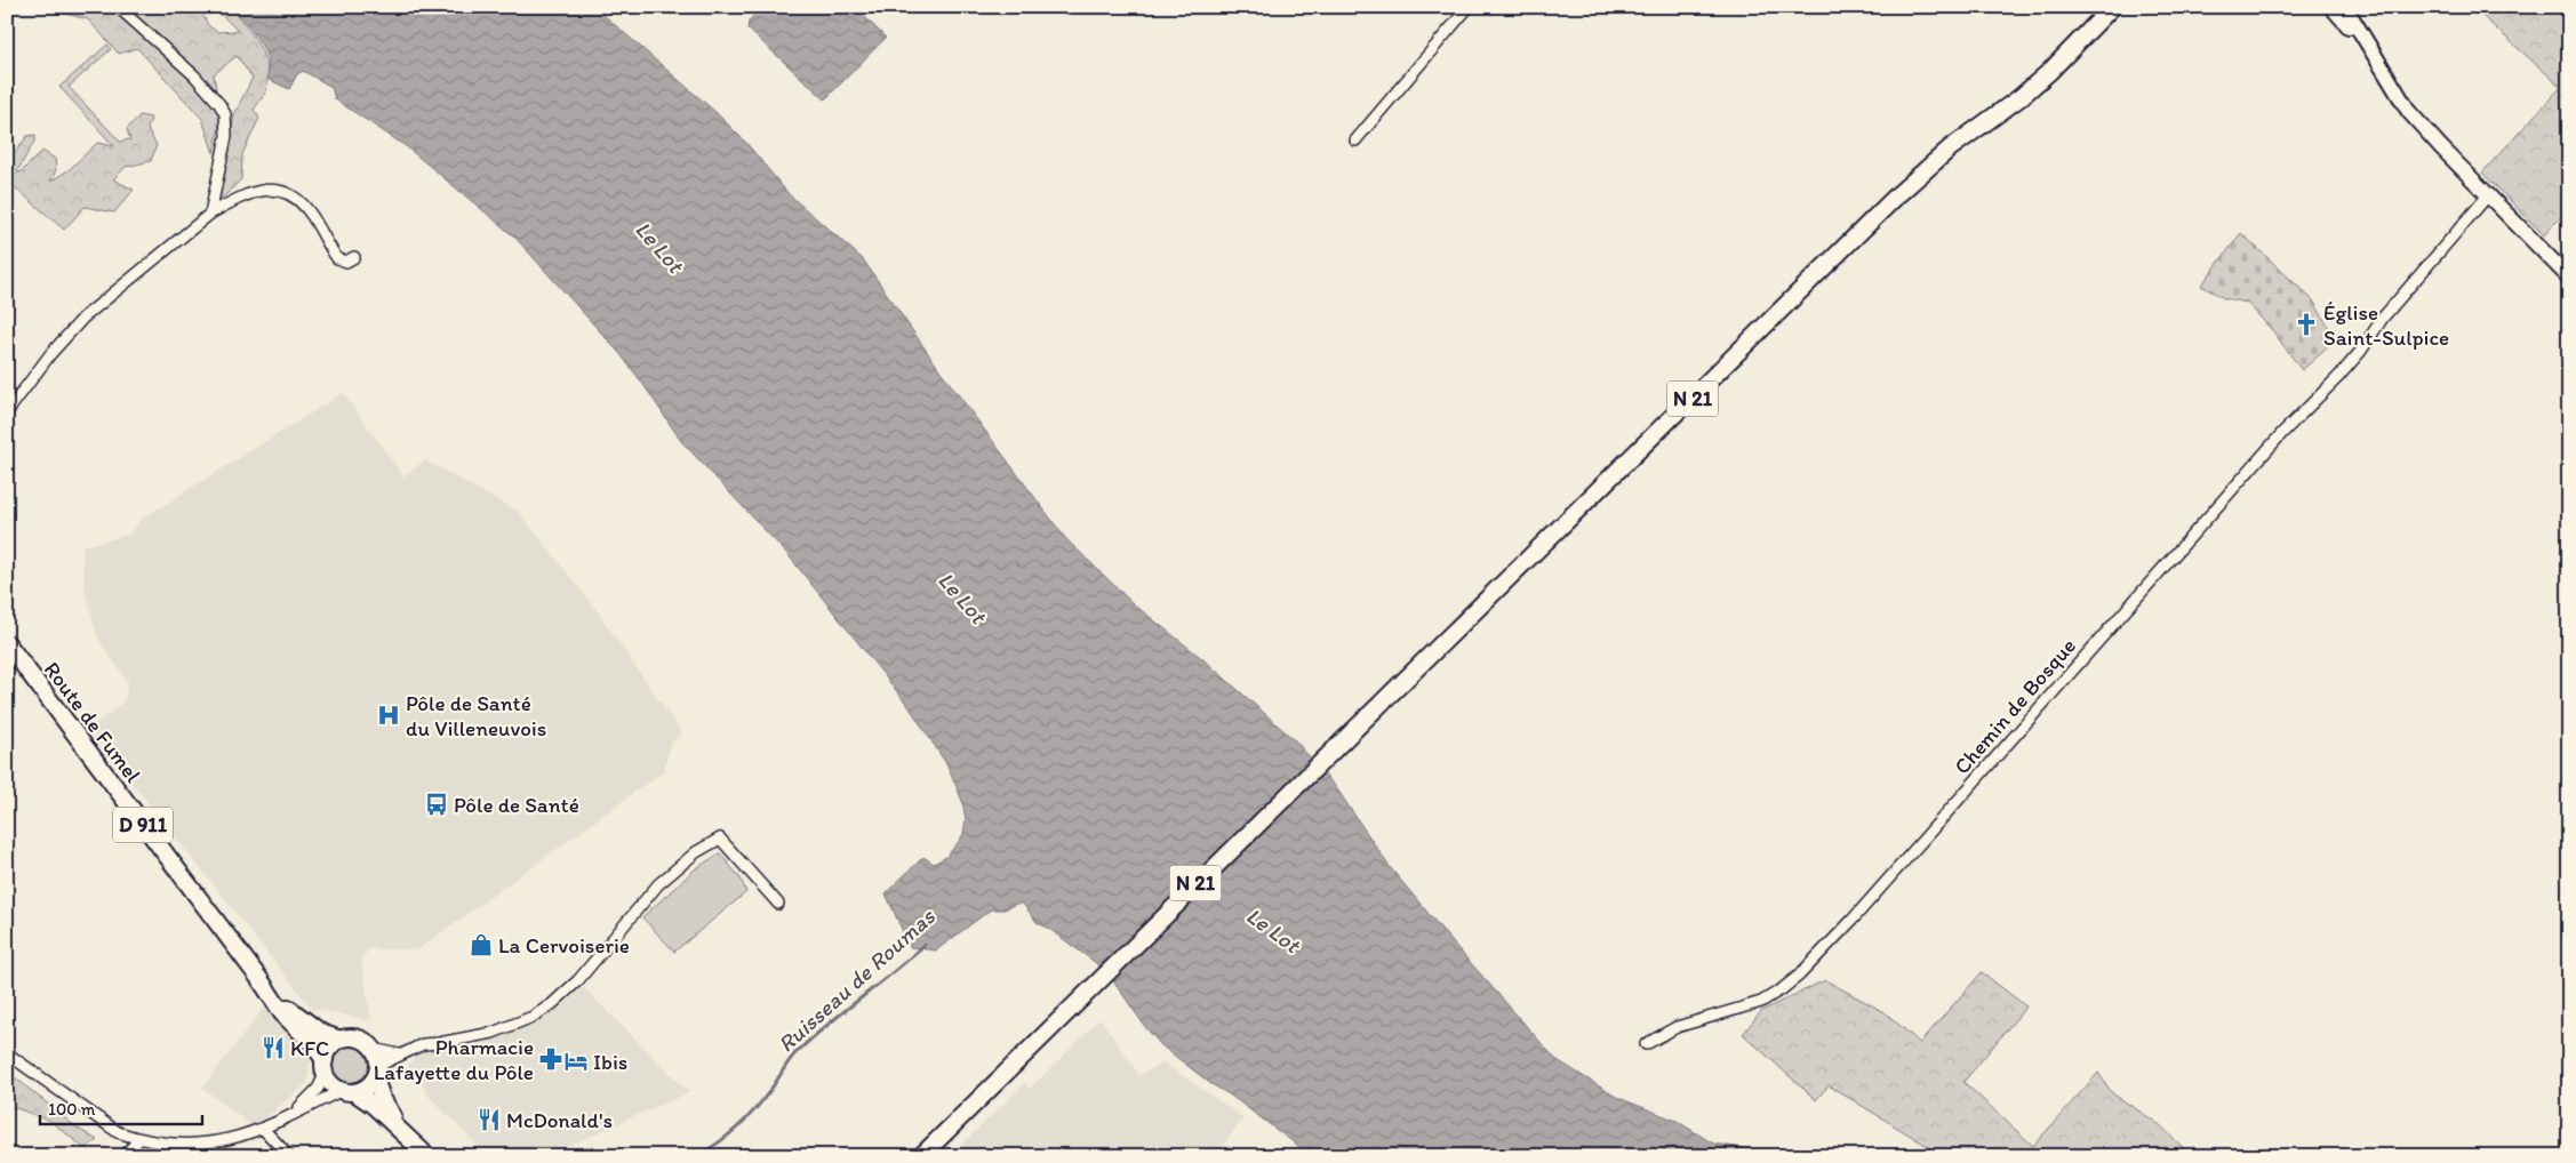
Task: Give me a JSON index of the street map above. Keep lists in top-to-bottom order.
{
  "streets": {
    "main road": ["N 21", "Route de Fumel", "D 911"],
    "street": ["Chemin de Bosque"]
  },
  "water": ["Le Lot", "Ruisseau de Roumas"],
  "places": {
    "church": ["Église Saint-Sulpice"],
    "hospital": ["Pôle de Santé du Villeneuvois"],
    "bus stop": ["Pôle de Santé"],
    "shop": ["La Cervoiserie"],
    "restaurant": ["KFC", "McDonald's"],
    "pharmacy": ["Pharmacie Lafayette du Pôle"],
    "hotel": ["Ibis"]
  },
  "scale_bar": "100 m"
}
